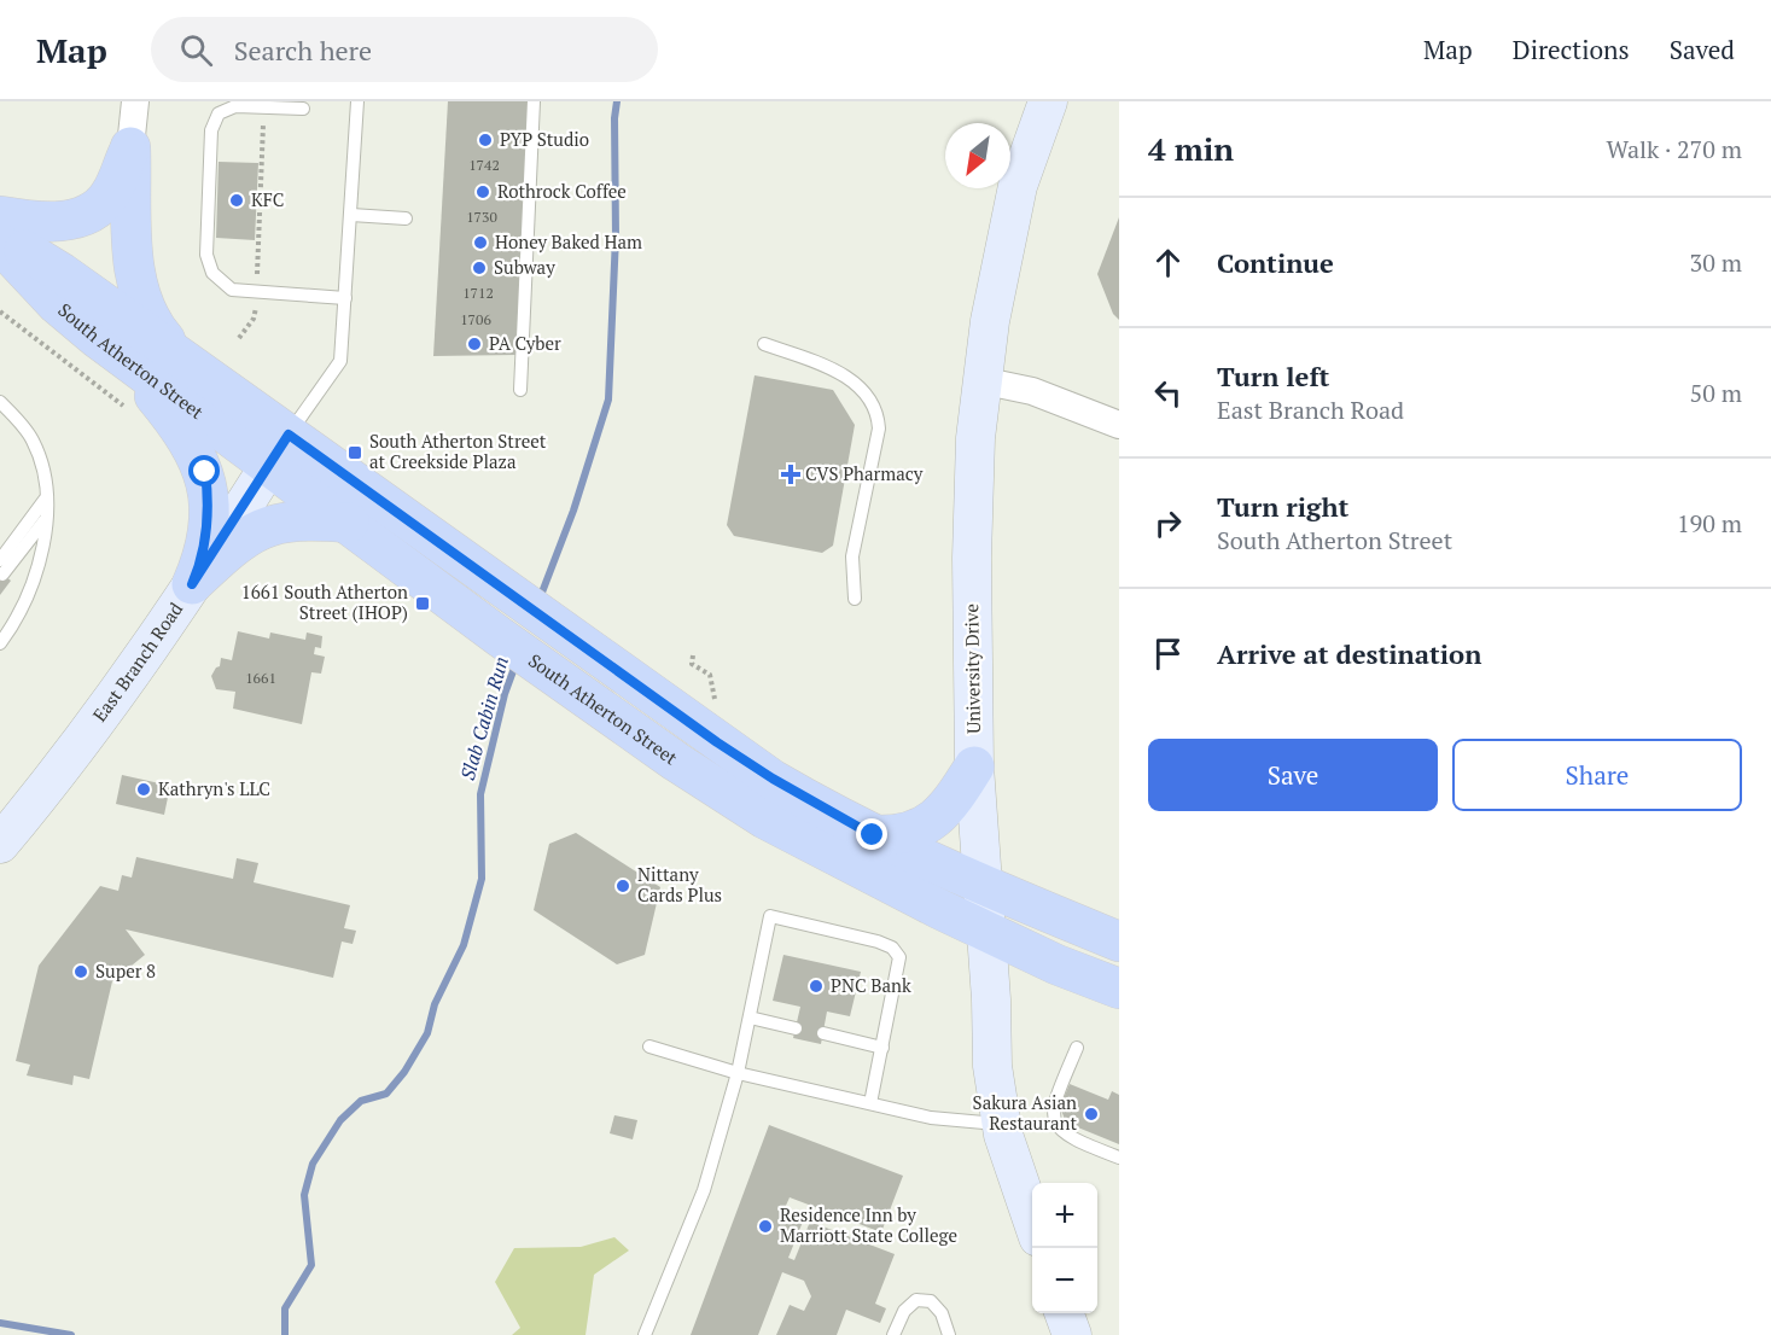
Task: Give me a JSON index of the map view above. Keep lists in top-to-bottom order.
{
  "streets": {
    "main road": ["South Atherton Street", "East Branch Road", "University Drive"]
  },
  "crossings": [
    ["South Atherton Street", "East Branch Road"],
    ["South Atherton Street", "University Drive"]
  ],
  "water": ["Slab Cabin Run"],
  "places": {
    "other": [
      "PYP Studio",
      "Rothrock Coffee",
      "KFC",
      "Honey Baked Ham",
      "Subway",
      "PA Cyber",
      "Kathryn's LLC",
      "Nittany Cards Plus",
      "Super 8",
      "PNC Bank",
      "Sakura Asian Restaurant",
      "Residence Inn by Marriott State College"
    ],
    "transit": ["South Atherton Street at Creekside Plaza", "1661 South Atherton Street (IHOP)"],
    "health": ["CVS Pharmacy"]
  },
  "house_numbers": [
    "1742",
    "1730",
    "1712",
    "1706",
    "1661"
  ],
  "north": "bottom left",
  "page": {
    "header": "Map",
    "search": "Search here",
    "nav": ["Map", "Directions", "Saved"],
    "heading": ["4 min", "Walk · 270 m"],
    "list": [
      ["Continue", "30 m"],
      ["Turn left", "East Branch Road", "50 m"],
      ["Turn right", "South Atherton Street", "190 m"],
      "Arrive at destination"
    ],
    "buttons": ["Save", "Share"],
    "map_buttons": ["+", "−"]
  }
}
